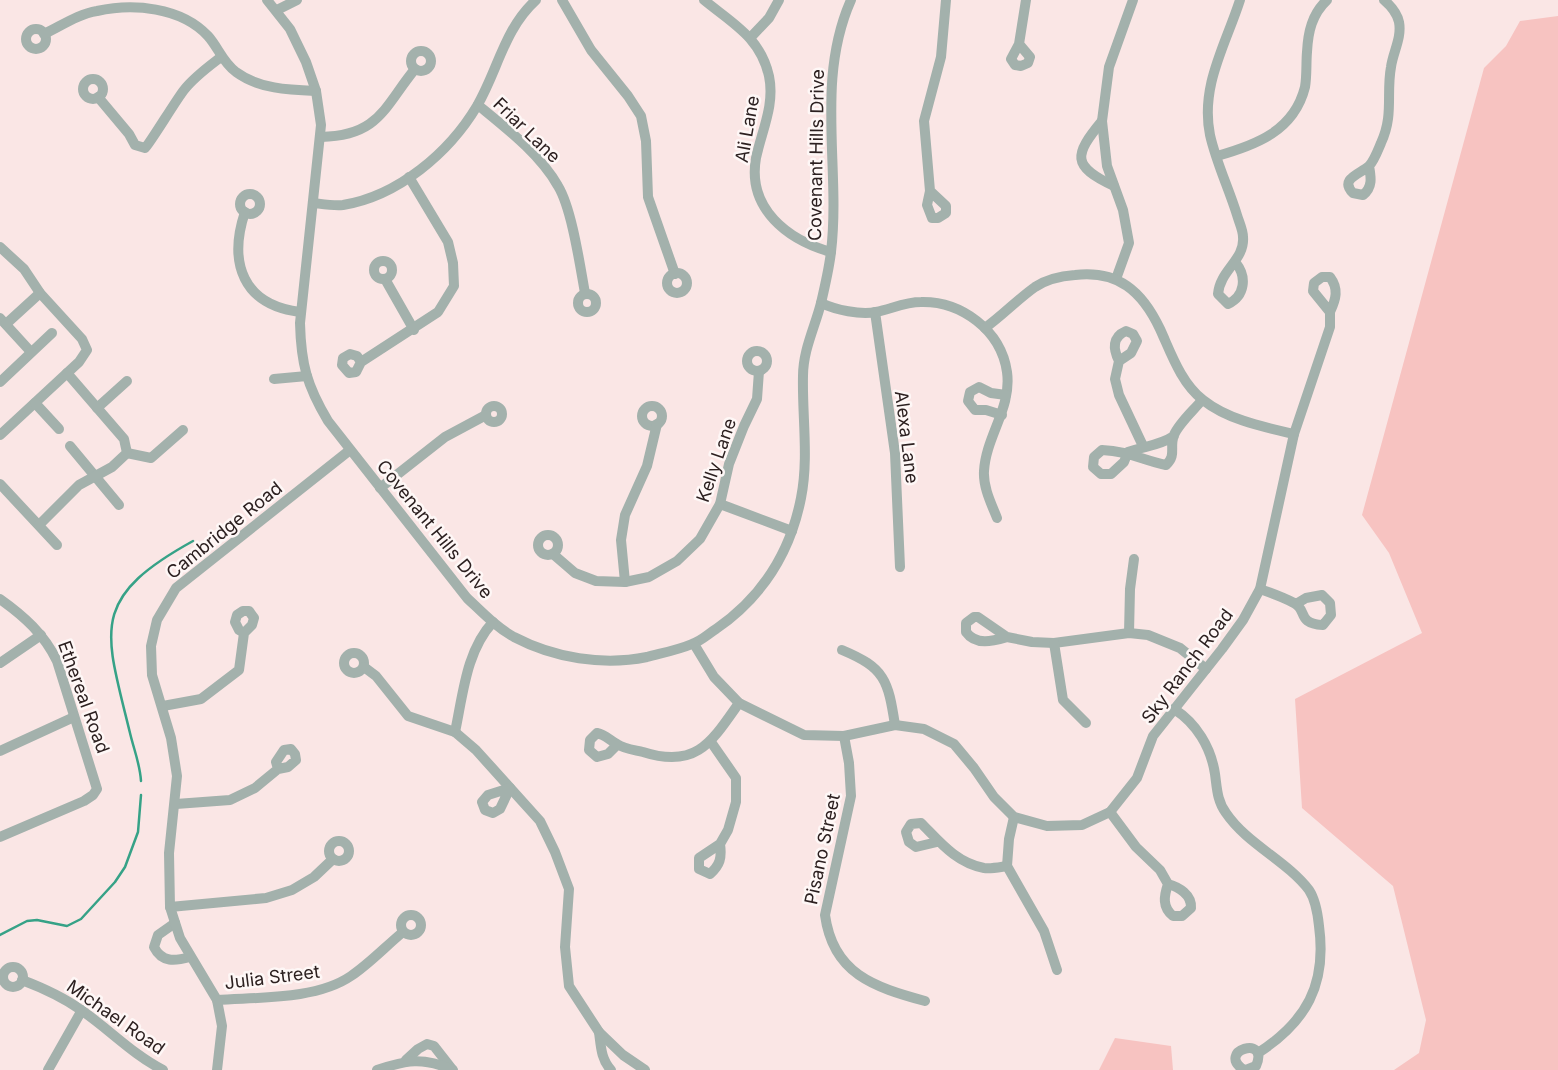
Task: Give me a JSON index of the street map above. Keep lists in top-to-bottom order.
{
  "streets": {
    "street": [
      "Ali Lane",
      "Friar Lane",
      "Covenant Hills Drive",
      "Alexa Lane",
      "Kelly Lane",
      "Cambridge Road",
      "Sky Ranch Road",
      "Ethereal Road",
      "Pisano Street",
      "Julia Street",
      "Michael Road"
    ]
  },
  "crossings": [
    ["Ali Lane", "Covenant Hills Drive"],
    ["Covenant Hills Drive", "Cambridge Road"],
    ["Covenant Hills Drive", "Sky Ranch Road"],
    ["Cambridge Road", "Julia Street"],
    ["Sky Ranch Road", "Pisano Street"]
  ]
}
